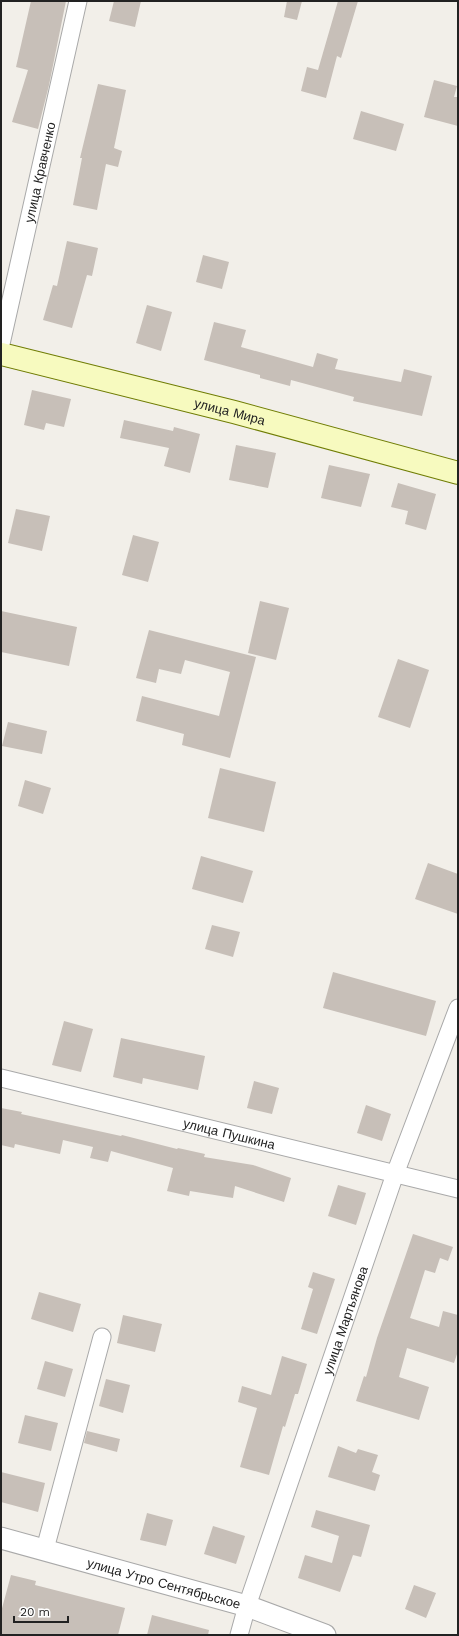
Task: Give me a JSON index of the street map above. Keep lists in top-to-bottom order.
{
  "streets": {
    "main road": ["улица Мира"],
    "street": [
      "улица Кравченко",
      "улица Пушкина",
      "улица Мартьянова",
      "улица Утро Сентябрьское"
    ]
  },
  "crossings": [
    ["улица Пушкина", "улица Мартьянова"],
    ["улица Мартьянова", "улица Утро Сентябрьское"]
  ],
  "scale_bar": "20 m"
}
